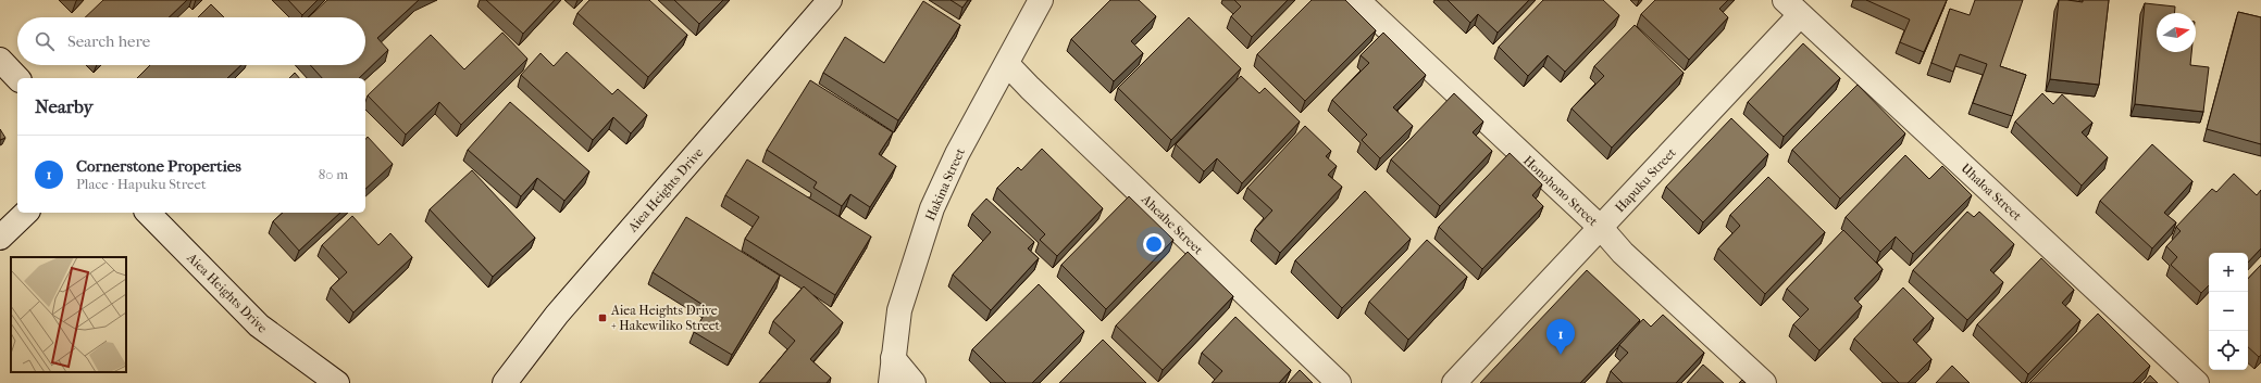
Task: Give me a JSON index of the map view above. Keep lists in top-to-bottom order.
{
  "streets": {
    "street": [
      "Hapuku Street",
      "Hakina Street",
      "Aiea Heights Drive",
      "Honohono Street",
      "Uhaloa Street",
      "Aheahe Street"
    ]
  },
  "crossings": [
    ["Hapuku Street", "Honohono Street"],
    ["Hapuku Street", "Uhaloa Street"],
    ["Hakina Street", "Aheahe Street"]
  ],
  "places": {
    "transit": ["Aiea Heights Drive + Hakewiliko Street"]
  },
  "north": "right",
  "page": {
    "search": "Search here",
    "heading": "Nearby",
    "list": [
      {
        "mark": "1",
        "name": "Cornerstone Properties",
        "note": "Place · Hapuku Street",
        "value": "80 m"
      }
    ],
    "map_buttons": ["+", "−"],
    "pins": "1"
  }
}
